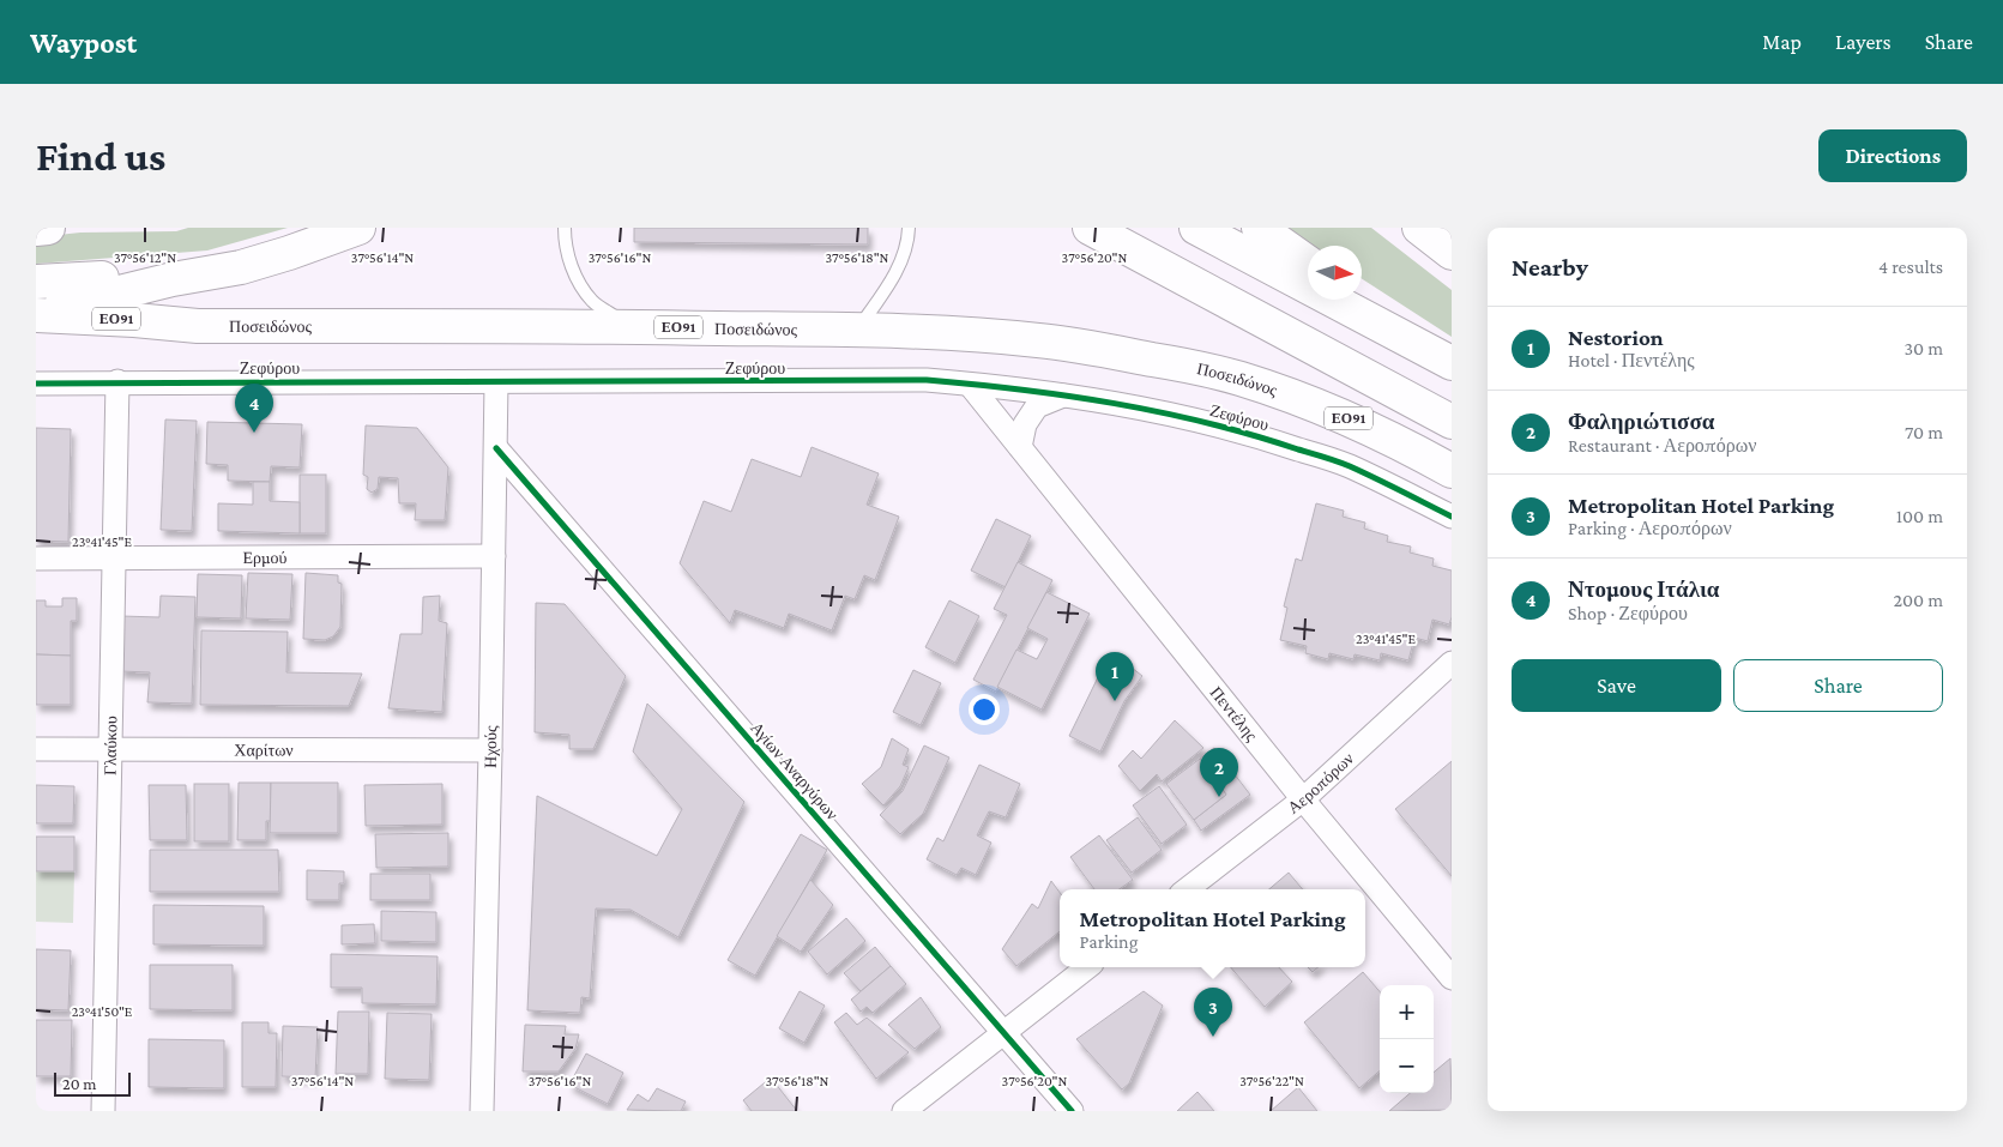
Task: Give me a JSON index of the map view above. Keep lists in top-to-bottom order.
{
  "streets": {
    "highway": ["ΕΟ91", "Ποσειδώνος"],
    "street": [
      "Ζεφύρου",
      "Ερμού",
      "Πεντέλης",
      "Γλαύκου",
      "Ηχούς",
      "Χαρίτων",
      "Αγίων Αναργύρων",
      "Αεροπόρων"
    ]
  },
  "crossings": [
    ["Ζεφύρου", "Πεντέλης"],
    ["Ζεφύρου", "Γλαύκου"],
    ["Ζεφύρου", "Ηχούς"],
    ["Ερμού", "Γλαύκου"],
    ["Ερμού", "Ηχούς"],
    ["Πεντέλης", "Αεροπόρων"],
    ["Γλαύκου", "Χαρίτων"],
    ["Ηχούς", "Χαρίτων"],
    ["Ηχούς", "Αγίων Αναργύρων"]
  ],
  "scale_bar": "20 m",
  "north": "right",
  "page": {
    "header": "Waypost",
    "nav": ["Map", "Layers", "Share"],
    "buttons": [
      "Directions",
      ["Save", "Share"]
    ],
    "title": "Find us",
    "heading": ["Nearby", "4 results"],
    "list": [
      {
        "mark": "1",
        "name": "Nestorion",
        "note": "Hotel · Πεντέλης",
        "value": "30 m"
      },
      {
        "mark": "2",
        "name": "Φαληριώτισσα",
        "note": "Restaurant · Αεροπόρων",
        "value": "70 m"
      },
      {
        "mark": "3",
        "name": "Metropolitan Hotel Parking",
        "note": "Parking · Αεροπόρων",
        "value": "100 m"
      },
      {
        "mark": "4",
        "name": "Ντομους Ιτάλια",
        "note": "Shop · Ζεφύρου",
        "value": "200 m"
      }
    ],
    "pins": [
      "4",
      "1",
      "2",
      "3"
    ],
    "popup": ["Metropolitan Hotel Parking", "Parking"],
    "map_buttons": ["+", "−"],
    "scale": "20 m"
  },
  "coordinates": [
    "37°56'12\"N",
    "37°56'14\"N",
    "37°56'16\"N",
    "37°56'18\"N",
    "37°56'20\"N",
    "23°41'45\"E",
    "23°41'50\"E",
    "37°56'22\"N"
  ]
}
